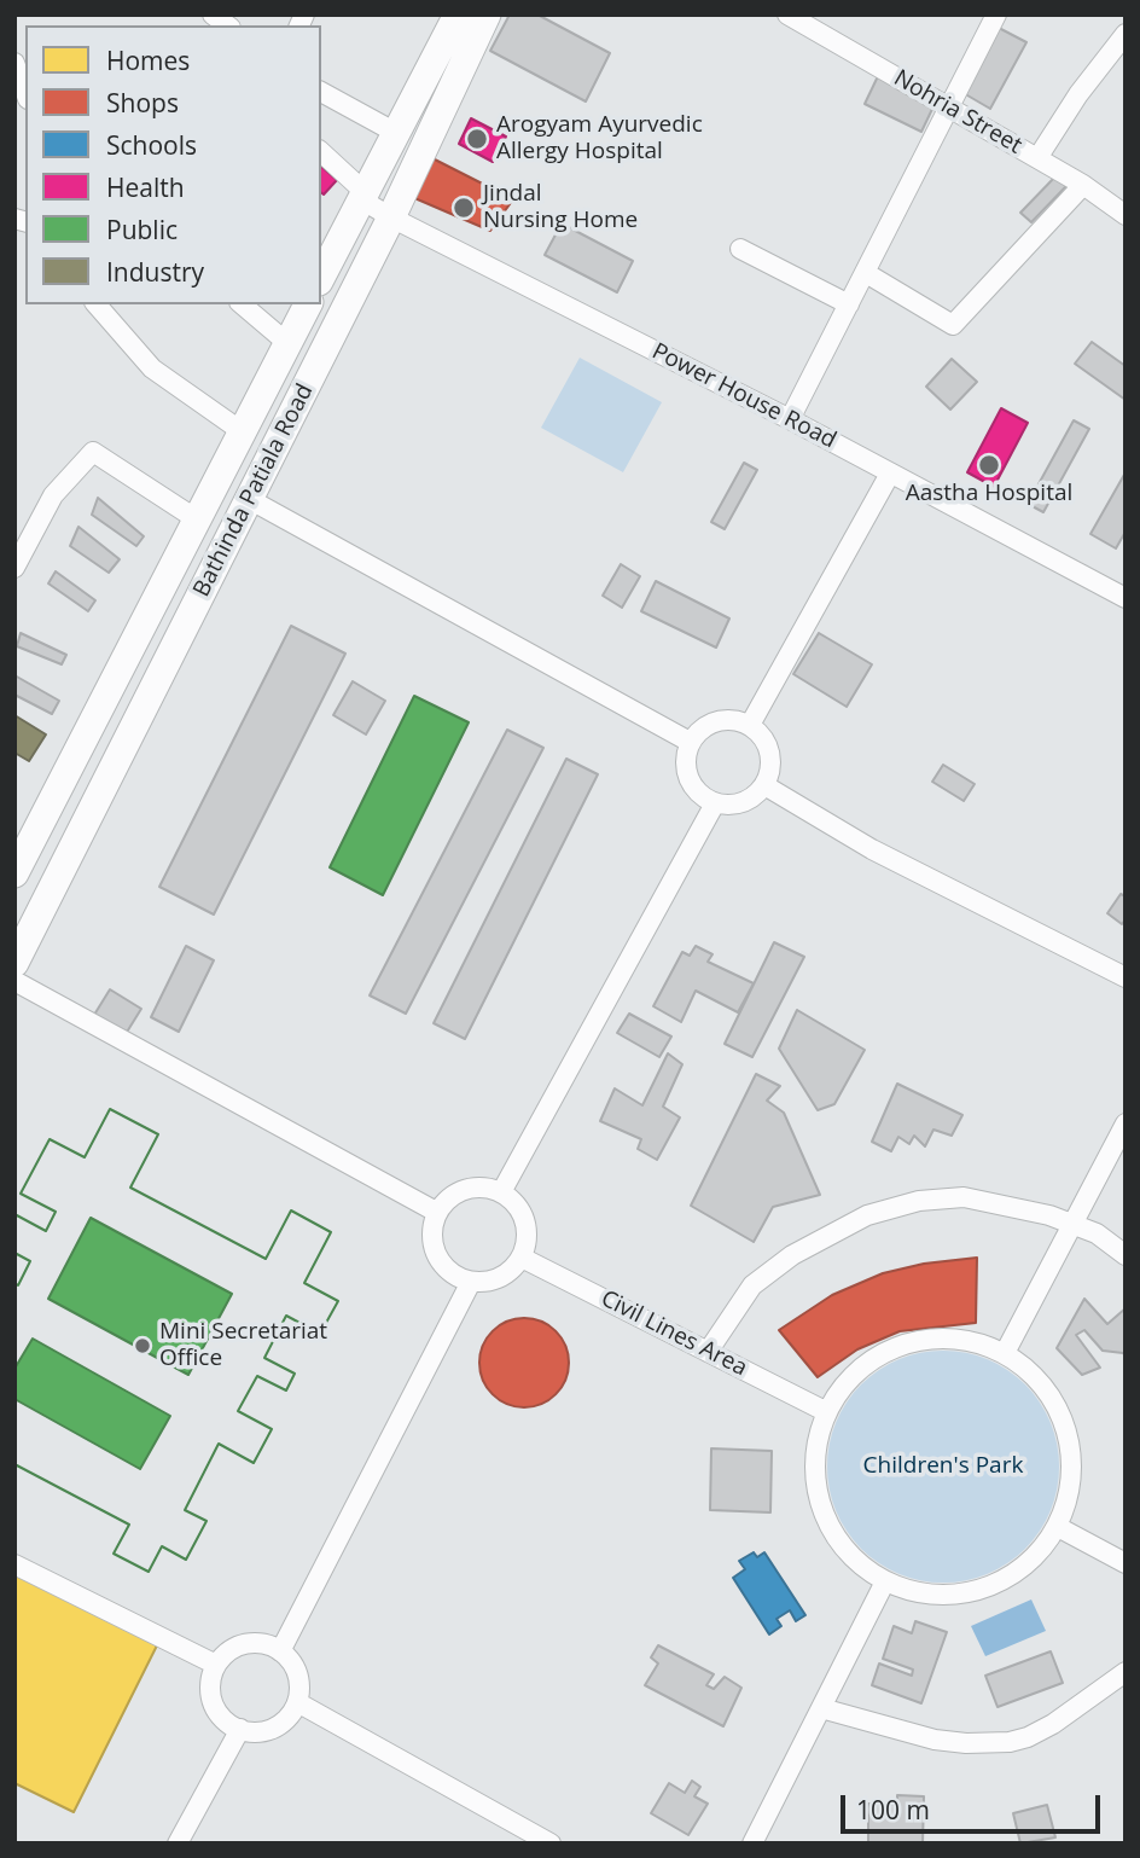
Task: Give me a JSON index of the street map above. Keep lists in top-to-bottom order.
{
  "streets": {
    "highway": ["Bathinda Patiala Road"],
    "street": ["Nohria Street", "Power House Road", "Civil Lines Area"]
  },
  "crossings": [
    ["Power House Road", "Bathinda Patiala Road"]
  ],
  "parks": ["Children's Park"],
  "places": [
    "Arogyam Ayurvedic Allergy Hospital",
    "Jindal Nursing Home",
    "Aastha Hospital",
    "Mini Secretariat Office"
  ],
  "legend": [
    "Homes",
    "Shops",
    "Schools",
    "Health",
    "Public",
    "Industry"
  ],
  "scale_bar": "100 m"
}
